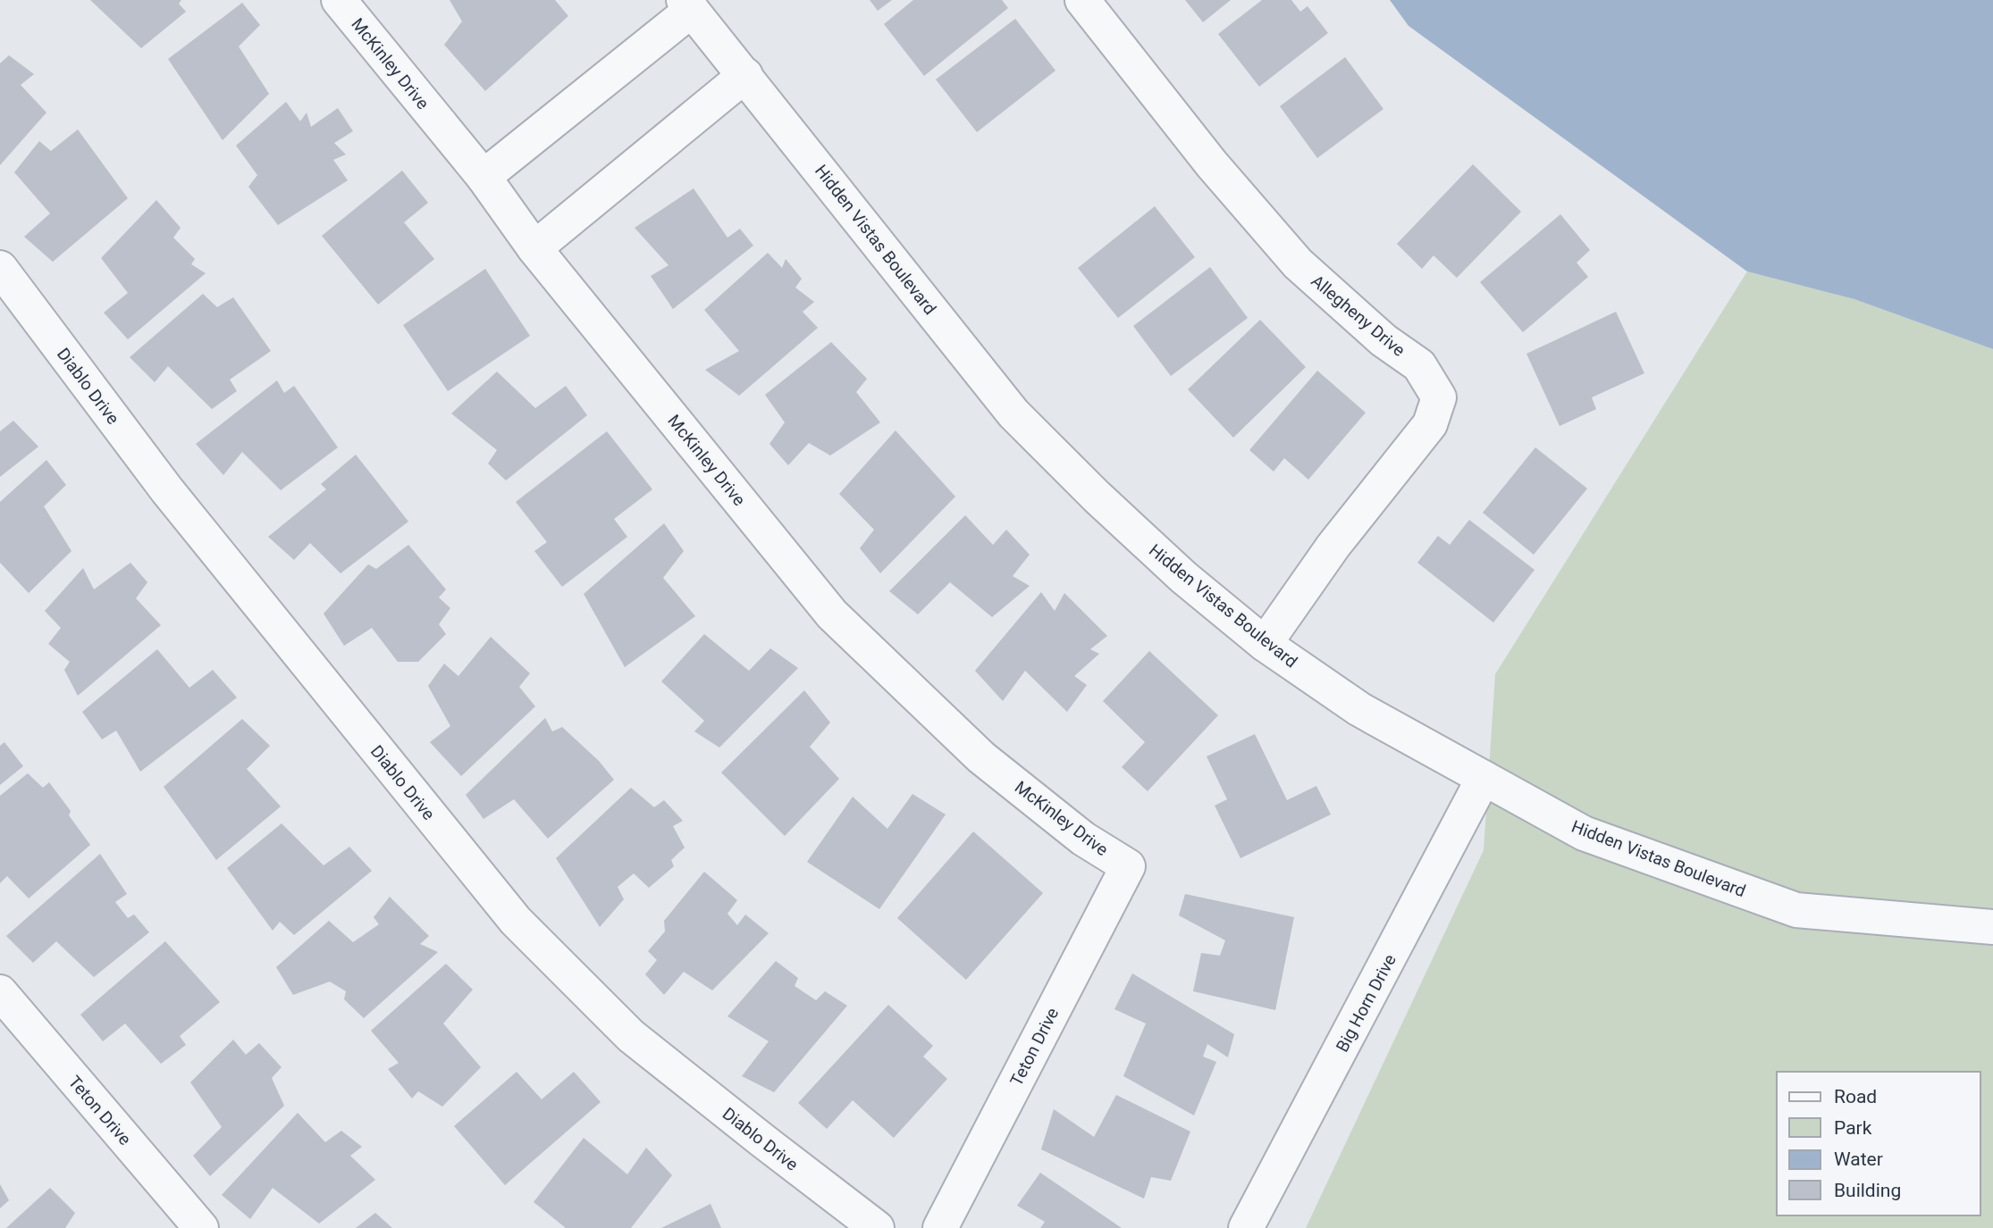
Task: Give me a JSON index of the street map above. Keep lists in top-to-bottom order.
{
  "streets": {
    "street": [
      "McKinley Drive",
      "Hidden Vistas Boulevard",
      "Allegheny Drive",
      "Diablo Drive",
      "Big Horn Drive",
      "Teton Drive"
    ]
  },
  "crossings": [
    ["McKinley Drive", "Teton Drive"],
    ["Hidden Vistas Boulevard", "Allegheny Drive"],
    ["Hidden Vistas Boulevard", "Big Horn Drive"]
  ],
  "legend": [
    "Road",
    "Park",
    "Water",
    "Building"
  ]
}
